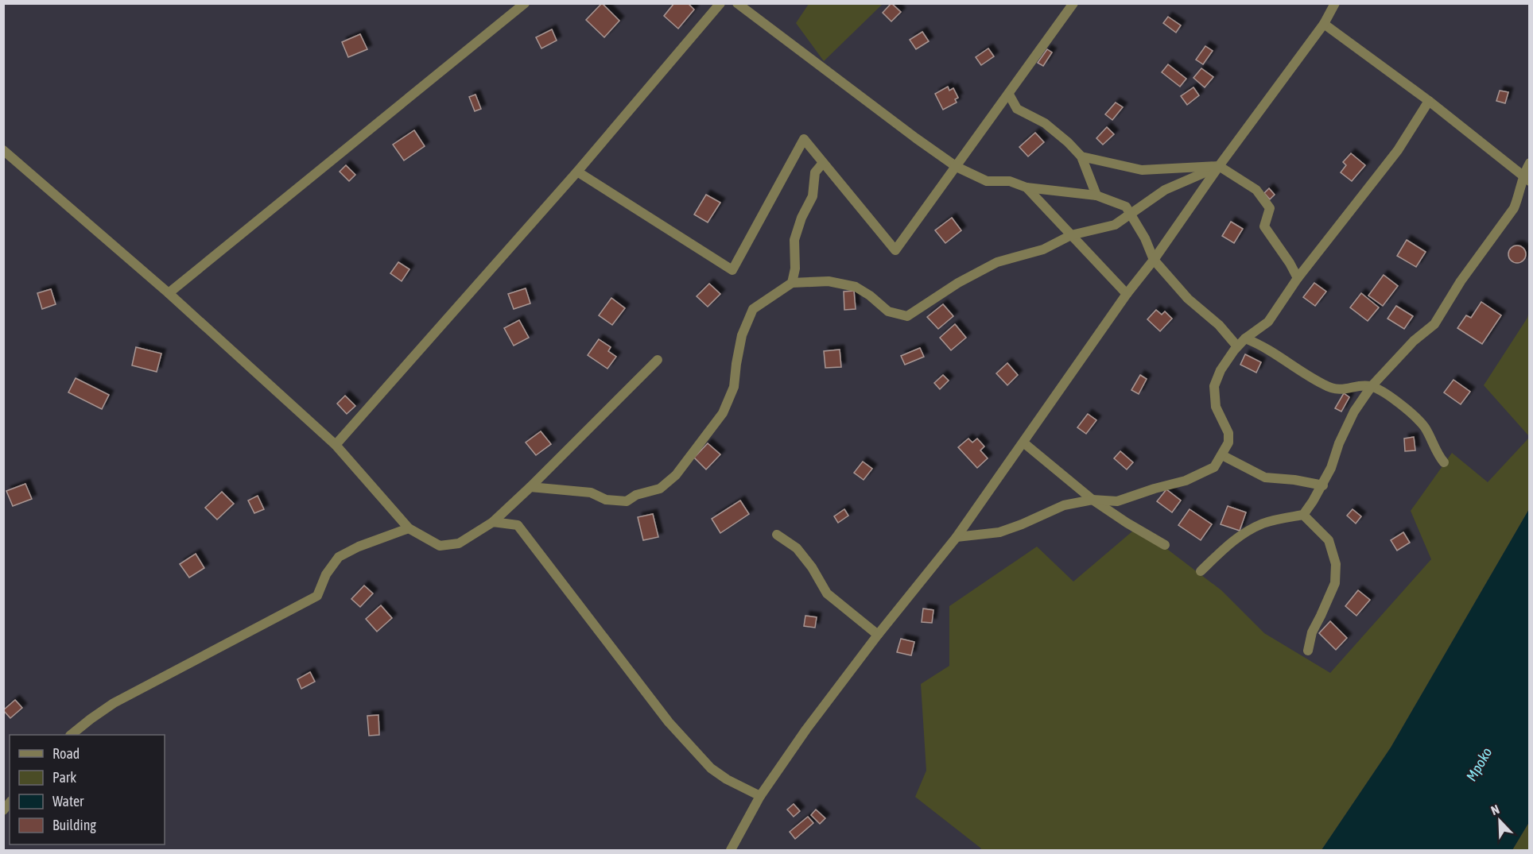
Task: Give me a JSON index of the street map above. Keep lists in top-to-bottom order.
{
  "water": ["Mpoko"],
  "legend": [
    "Road",
    "Park",
    "Water",
    "Building"
  ],
  "north": "top left"
}
